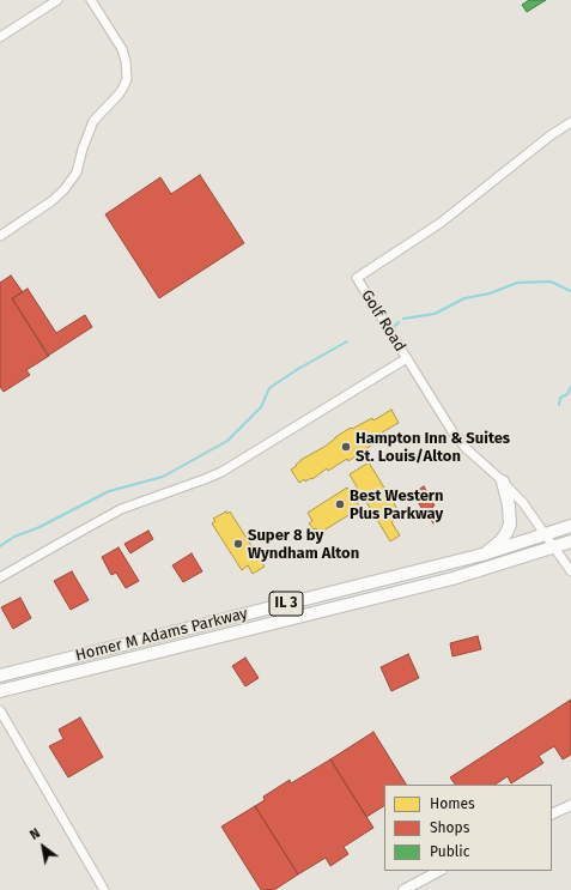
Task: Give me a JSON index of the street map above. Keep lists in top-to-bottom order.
{
  "streets": {
    "main road": ["IL 3", "Homer M Adams Parkway"],
    "street": ["Golf Road"]
  },
  "crossings": [
    ["Golf Road", "Homer M Adams Parkway"]
  ],
  "places": ["Hampton Inn & Suites St. Louis/Alton", "Best Western Plus Parkway", "Super 8 by Wyndham Alton"],
  "legend": ["Homes", "Shops", "Public"],
  "north": "top left"
}
